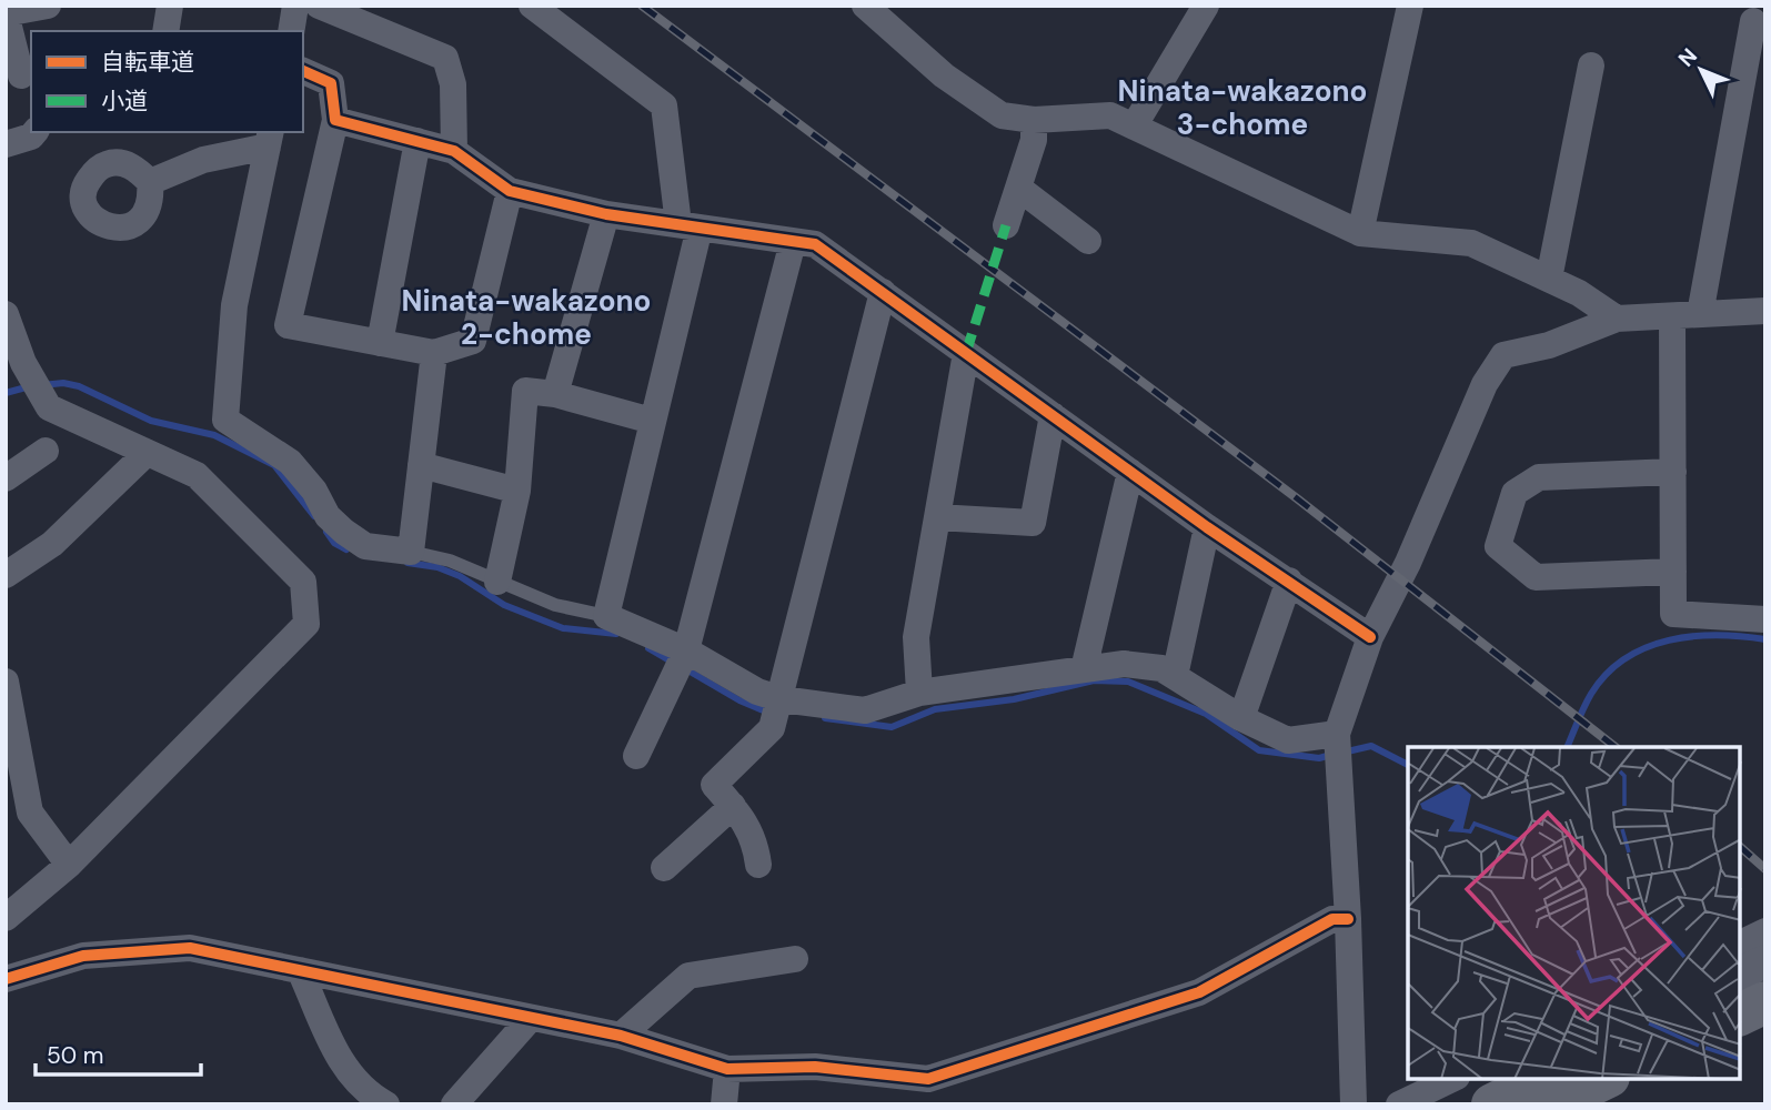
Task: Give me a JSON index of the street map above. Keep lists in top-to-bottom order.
{
  "districts": ["Ninata-wakazono 3-chome", "Ninata-wakazono 2-chome"],
  "legend": ["自転車道", "小道"],
  "scale_bar": "50 m",
  "north": "top left"
}
